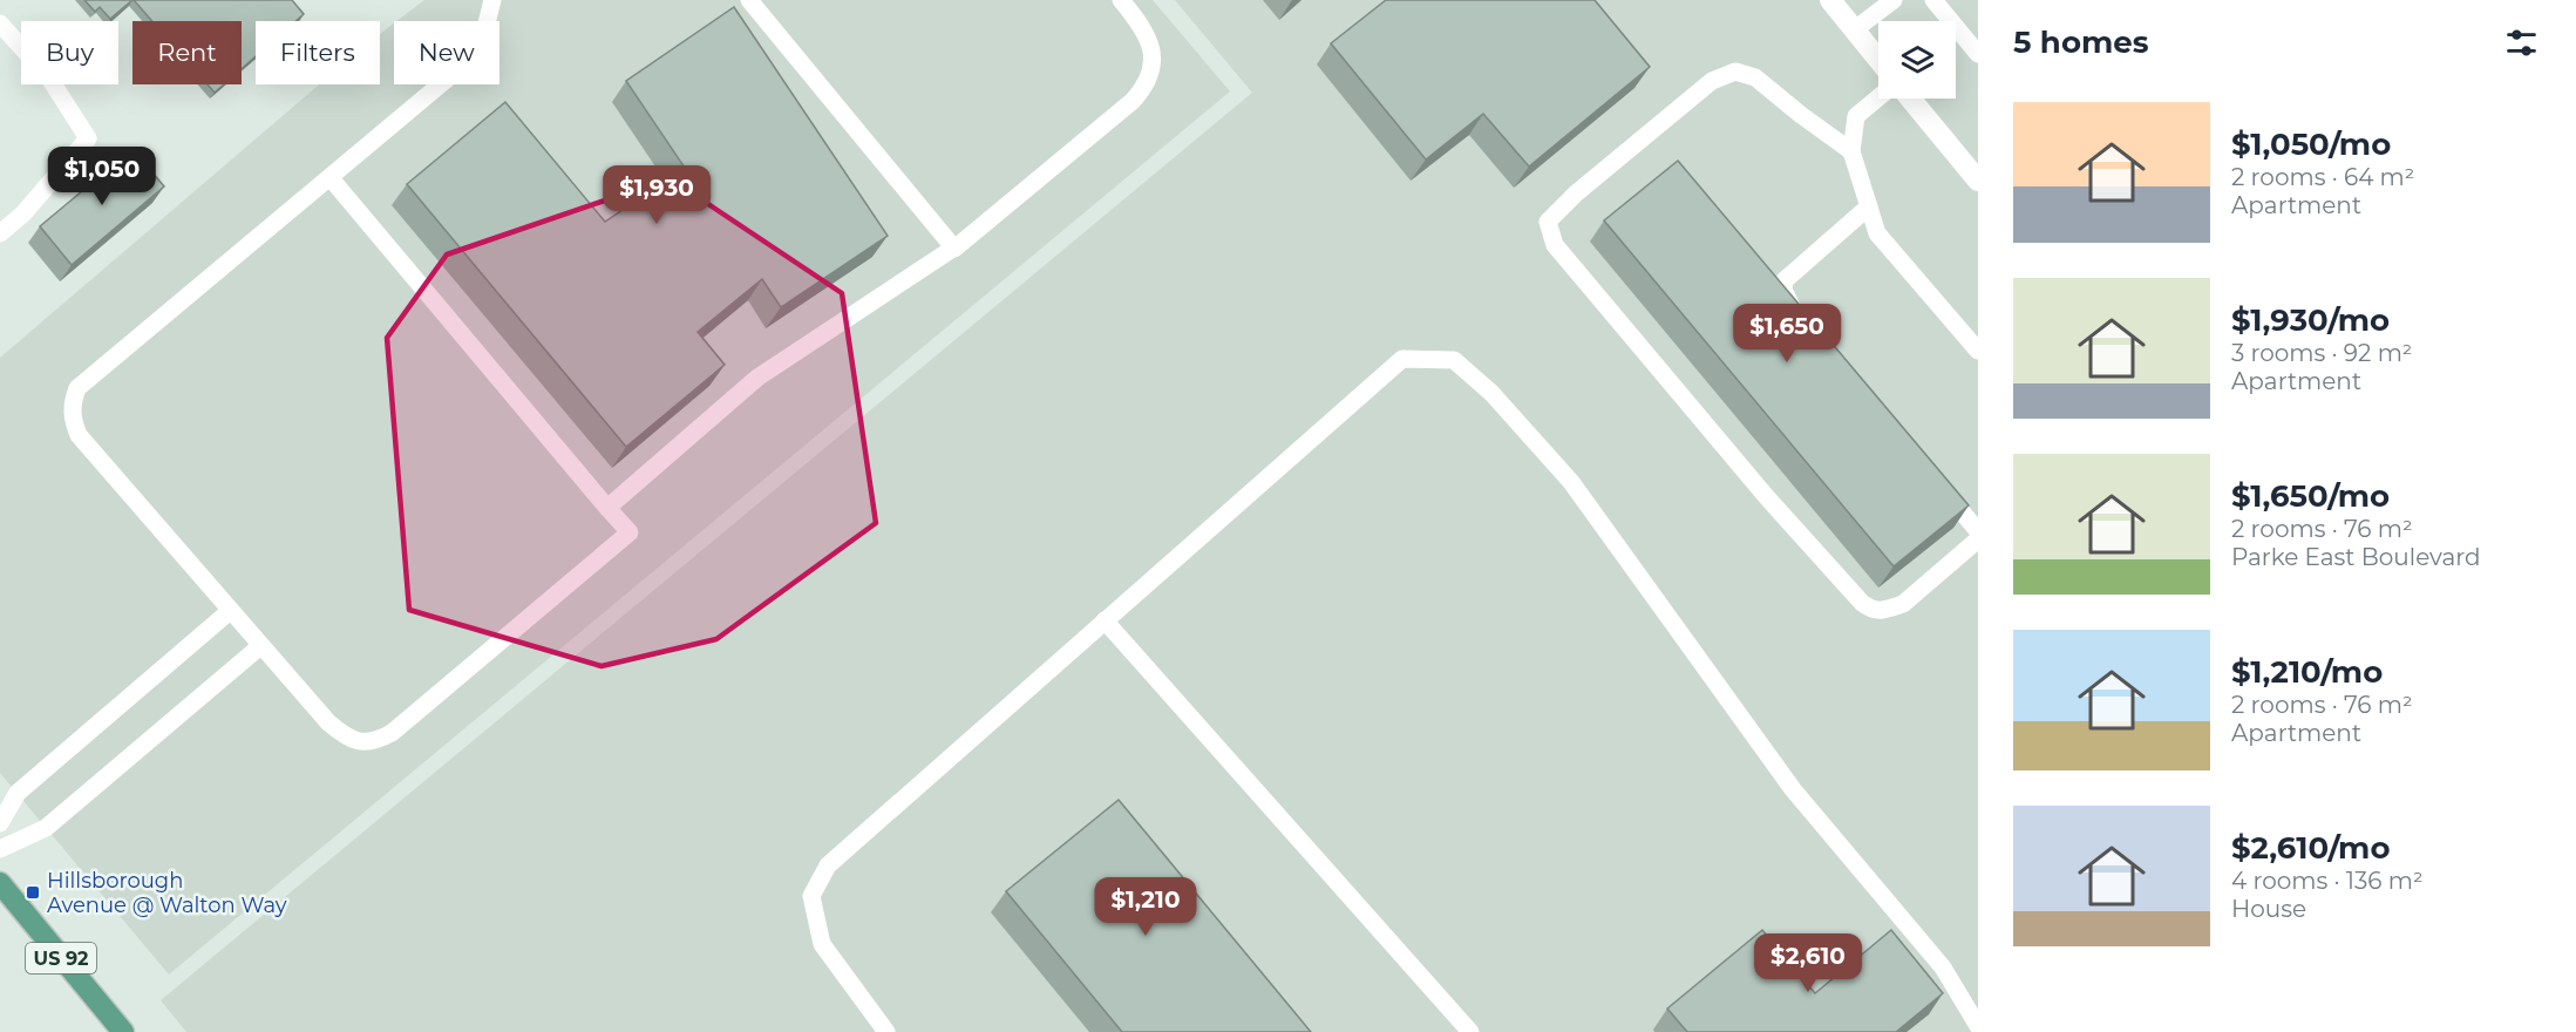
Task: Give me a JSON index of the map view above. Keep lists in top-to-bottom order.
{
  "streets": {
    "main road": ["US 92"]
  },
  "places": {
    "transit": ["Hillsborough Avenue @ Walton Way"]
  },
  "page": {
    "heading": "5 homes",
    "chip": [
      "Buy",
      "Rent",
      "Filters",
      "New"
    ],
    "list": [
      {
        "name": "$1,050/mo",
        "note": "2 rooms · 64 m² · Apartment"
      },
      {
        "name": "$1,930/mo",
        "note": "3 rooms · 92 m² · Apartment"
      },
      {
        "name": "$1,650/mo",
        "note": "2 rooms · 76 m² · Parke East Boulevard"
      },
      {
        "name": "$1,210/mo",
        "note": "2 rooms · 76 m² · Apartment"
      },
      {
        "name": "$2,610/mo",
        "note": "4 rooms · 136 m² · House"
      }
    ],
    "price": [
      "$1,050",
      "$1,930",
      "$1,650",
      "$1,210",
      "$2,610"
    ]
  }
}
